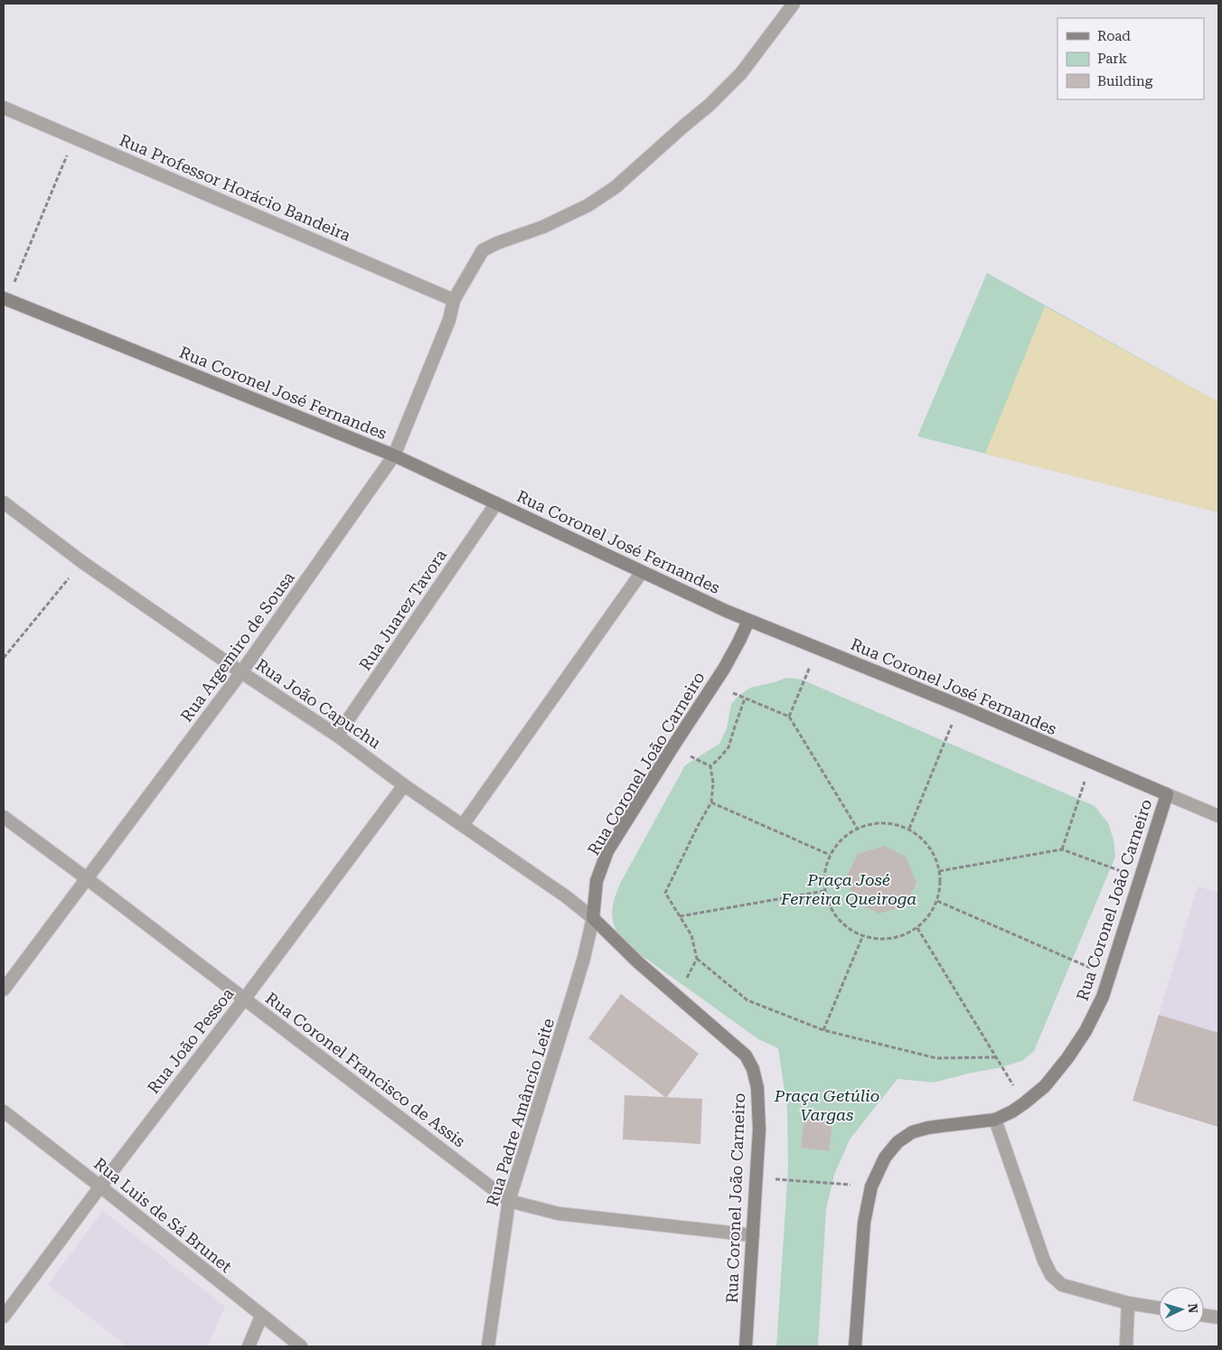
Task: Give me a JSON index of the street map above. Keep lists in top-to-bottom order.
{
  "streets": {
    "main road": ["Rua Coronel José Fernandes", "Rua Coronel João Carneiro"],
    "street": [
      "Rua Professor Horácio Bandeira",
      "Rua Juarez Tavora",
      "Rua Argemiro de Sousa",
      "Rua João Capuchu",
      "Rua João Pessoa",
      "Rua Coronel Francisco de Assis",
      "Rua Padre Amâncio Leite",
      "Rua Luis de Sá Brunet"
    ]
  },
  "crossings": [
    ["Rua Professor Horácio Bandeira", "Rua Argemiro de Sousa"],
    ["Rua Coronel José Fernandes", "Rua Juarez Tavora"],
    ["Rua Coronel José Fernandes", "Rua Argemiro de Sousa"],
    ["Rua Coronel José Fernandes", "Rua Coronel João Carneiro"],
    ["Rua Juarez Tavora", "Rua João Capuchu"],
    ["Rua Argemiro de Sousa", "Rua João Capuchu"],
    ["Rua Argemiro de Sousa", "Rua Coronel Francisco de Assis"],
    ["Rua João Capuchu", "Rua Coronel João Carneiro"],
    ["Rua João Capuchu", "Rua João Pessoa"],
    ["Rua João Capuchu", "Rua Padre Amâncio Leite"],
    ["Rua Coronel João Carneiro", "Rua Coronel Francisco de Assis"],
    ["Rua Coronel João Carneiro", "Rua Padre Amâncio Leite"],
    ["Rua João Pessoa", "Rua Coronel Francisco de Assis"],
    ["Rua João Pessoa", "Rua Luis de Sá Brunet"],
    ["Rua Coronel Francisco de Assis", "Rua Padre Amâncio Leite"]
  ],
  "parks": ["Praça José Ferreira Queiroga", "Praça Getúlio Vargas"],
  "legend": ["Road", "Park", "Building"],
  "north": "right"
}
